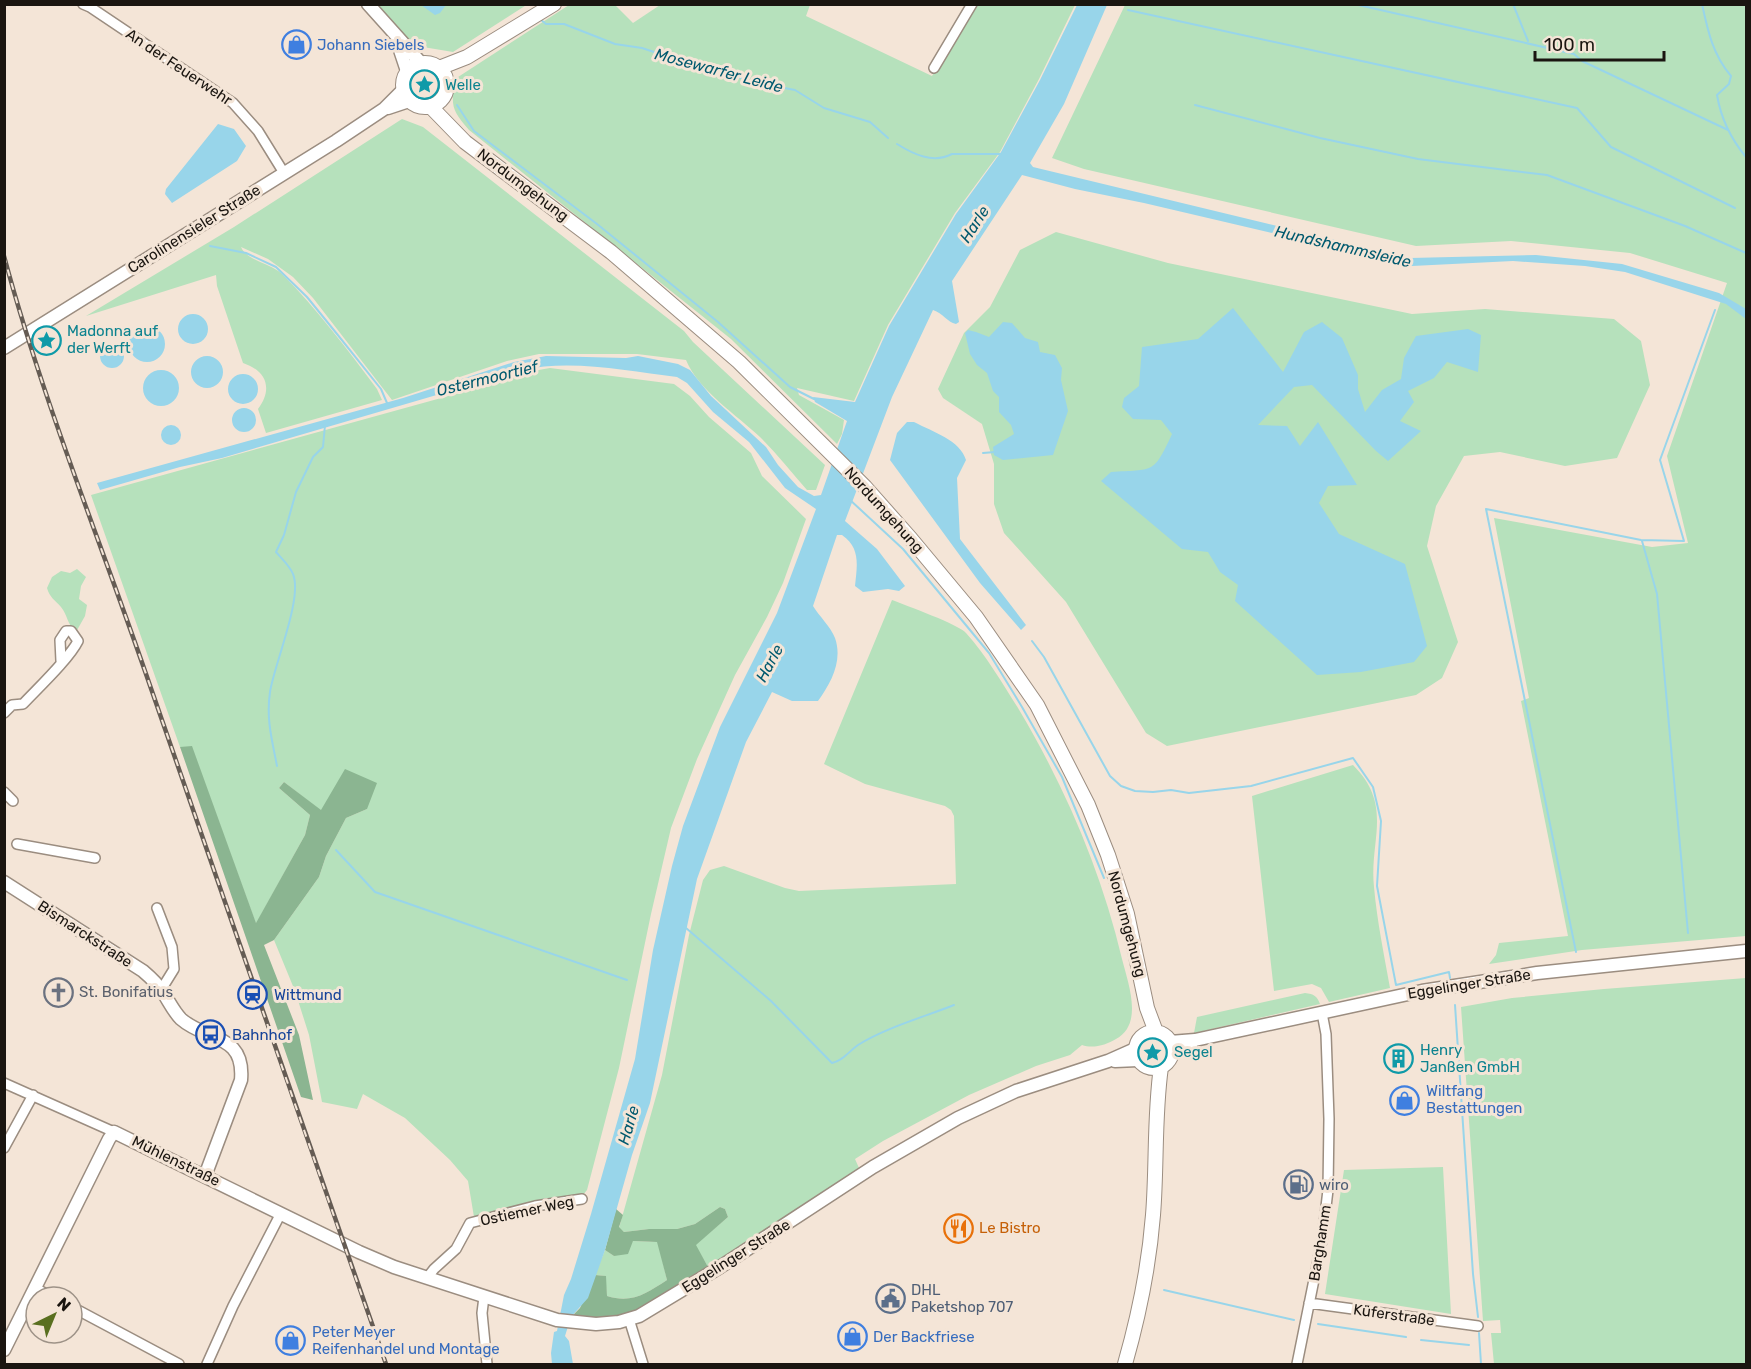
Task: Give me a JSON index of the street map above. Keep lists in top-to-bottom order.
{
  "streets": {
    "main road": ["Nordumgehung"],
    "street": [
      "An der Feuerwehr",
      "Carolinensieler Straße",
      "Bismarckstraße",
      "Eggelinger Straße",
      "Mühlenstraße",
      "Ostiemer Weg",
      "Barghamm",
      "Küferstraße"
    ]
  },
  "crossings": [
    ["An der Feuerwehr", "Carolinensieler Straße"],
    ["Nordumgehung", "Carolinensieler Straße"],
    ["Nordumgehung", "Eggelinger Straße"],
    ["Bismarckstraße", "Mühlenstraße"],
    ["Eggelinger Straße", "Mühlenstraße"],
    ["Eggelinger Straße", "Ostiemer Weg"],
    ["Eggelinger Straße", "Barghamm"],
    ["Barghamm", "Küferstraße"]
  ],
  "water": [
    "Mosewarfer Leide",
    "Harle",
    "Hundshammsleide",
    "Ostermoortief"
  ],
  "places": {
    "shop": [
      "Johann Siebels",
      "Wiltfang Bestattungen",
      "Der Backfriese",
      "Peter Meyer Reifenhandel und Montage"
    ],
    "place": ["Welle", "Madonna auf der Werft", "Segel"],
    "church": ["St. Bonifatius"],
    "station": ["Wittmund"],
    "bus stop": ["Bahnhof"],
    "building": ["Henry Janßen GmbH"],
    "fuel station": ["wiro"],
    "restaurant": ["Le Bistro"],
    "public building": ["DHL Paketshop 707"]
  },
  "scale_bar": "100 m",
  "north": "top right"
}
